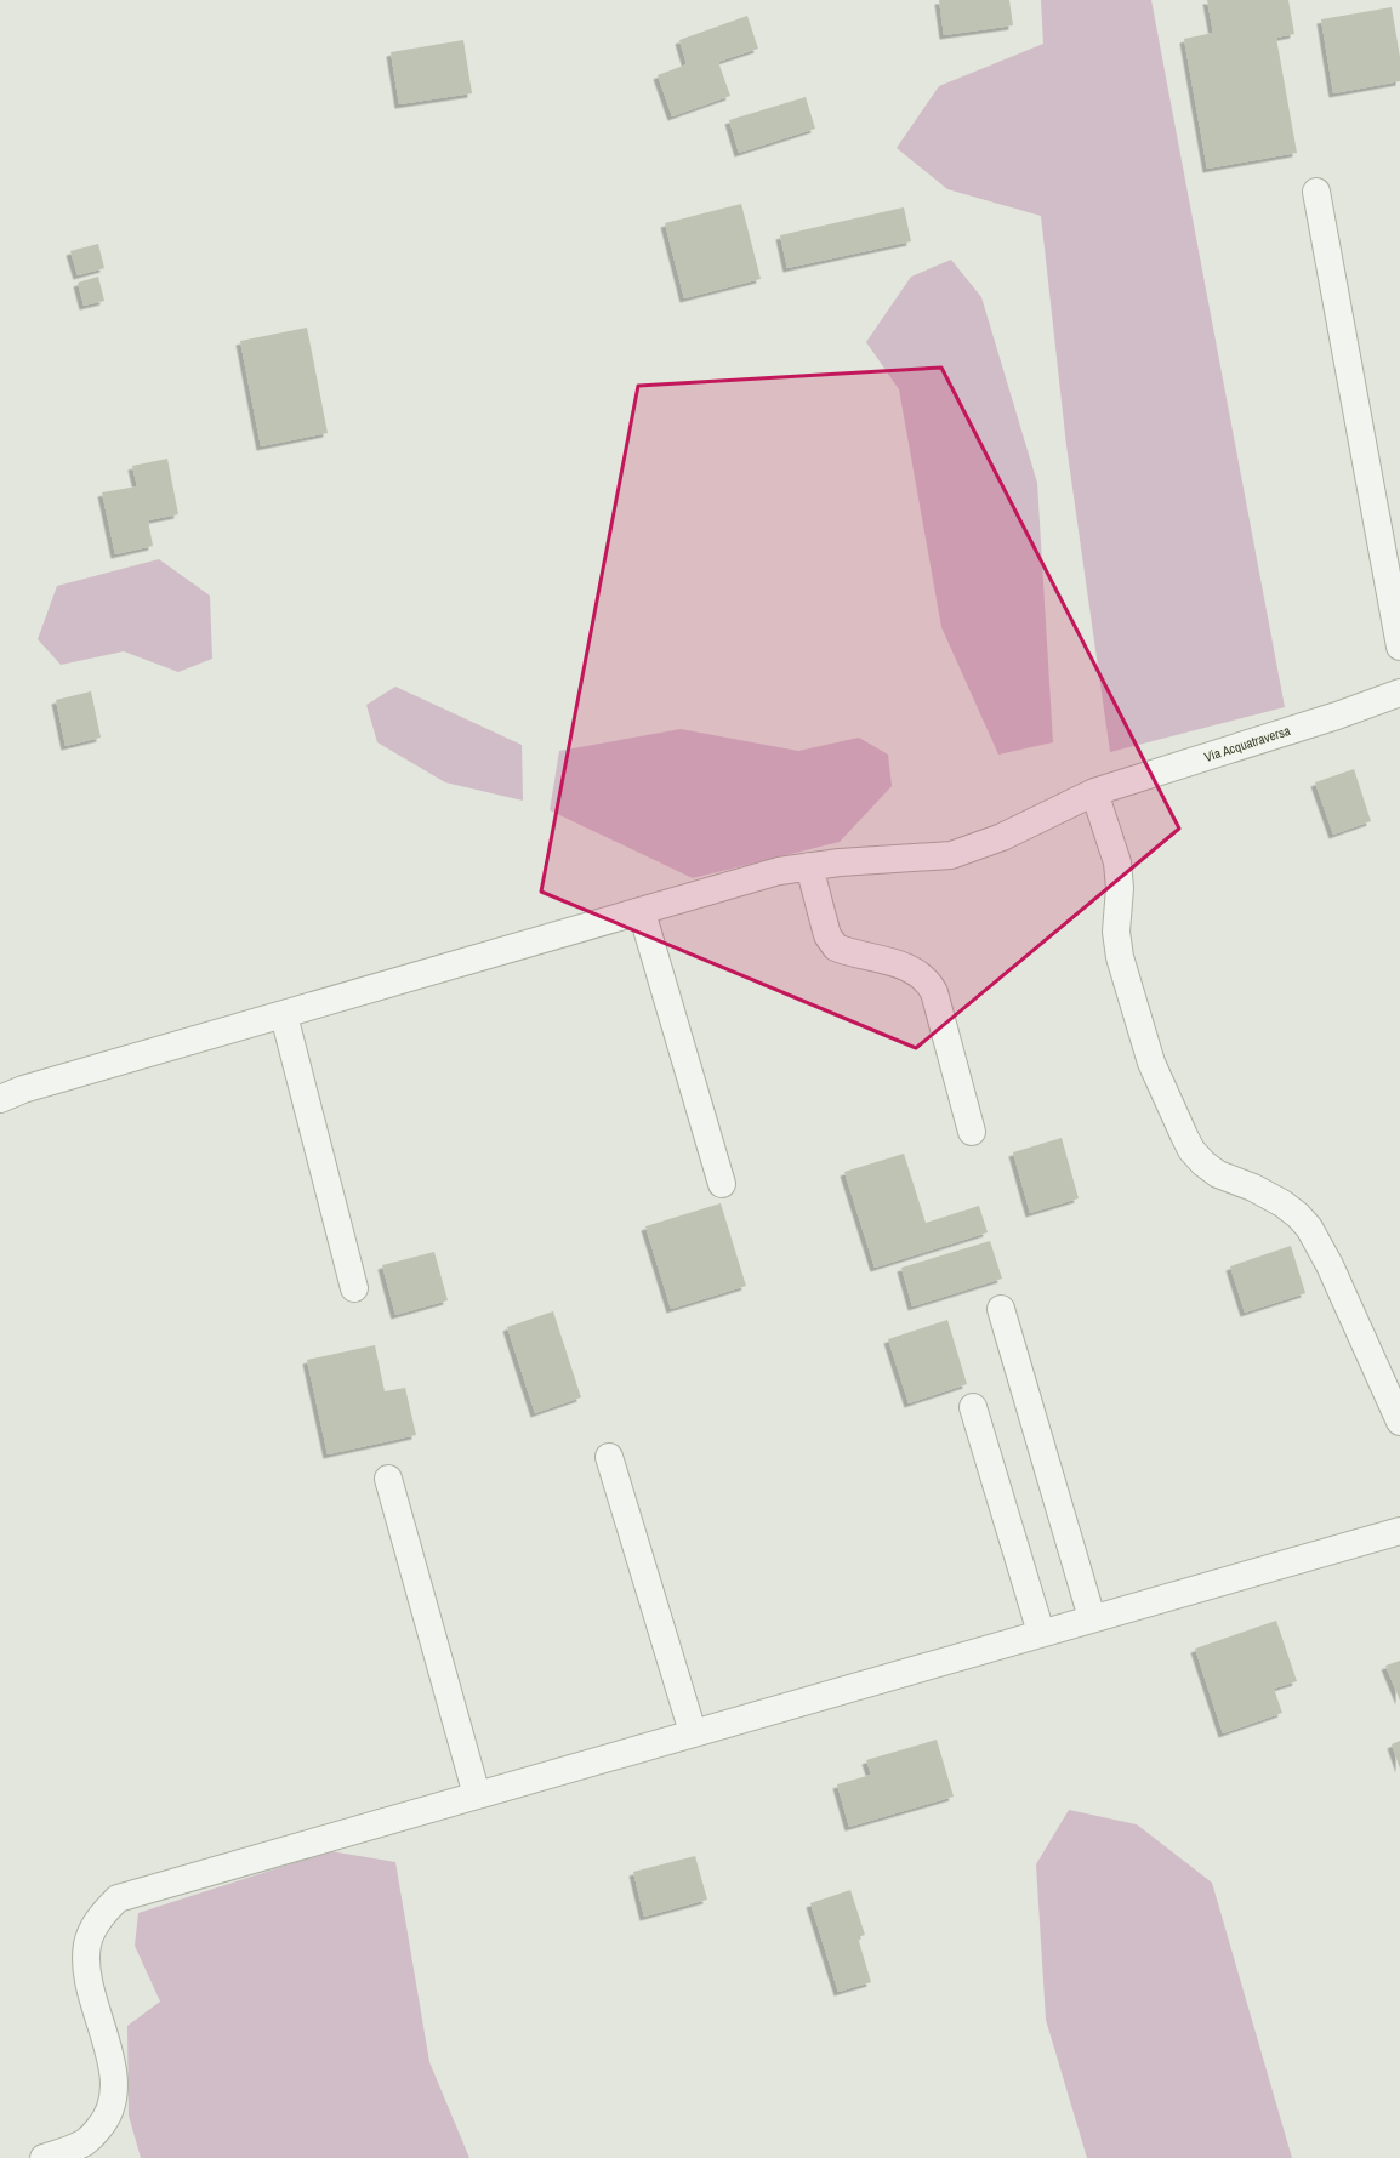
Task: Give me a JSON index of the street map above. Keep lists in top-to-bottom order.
{
  "streets": {
    "street": ["Via Acquatraversa"]
  }
}
